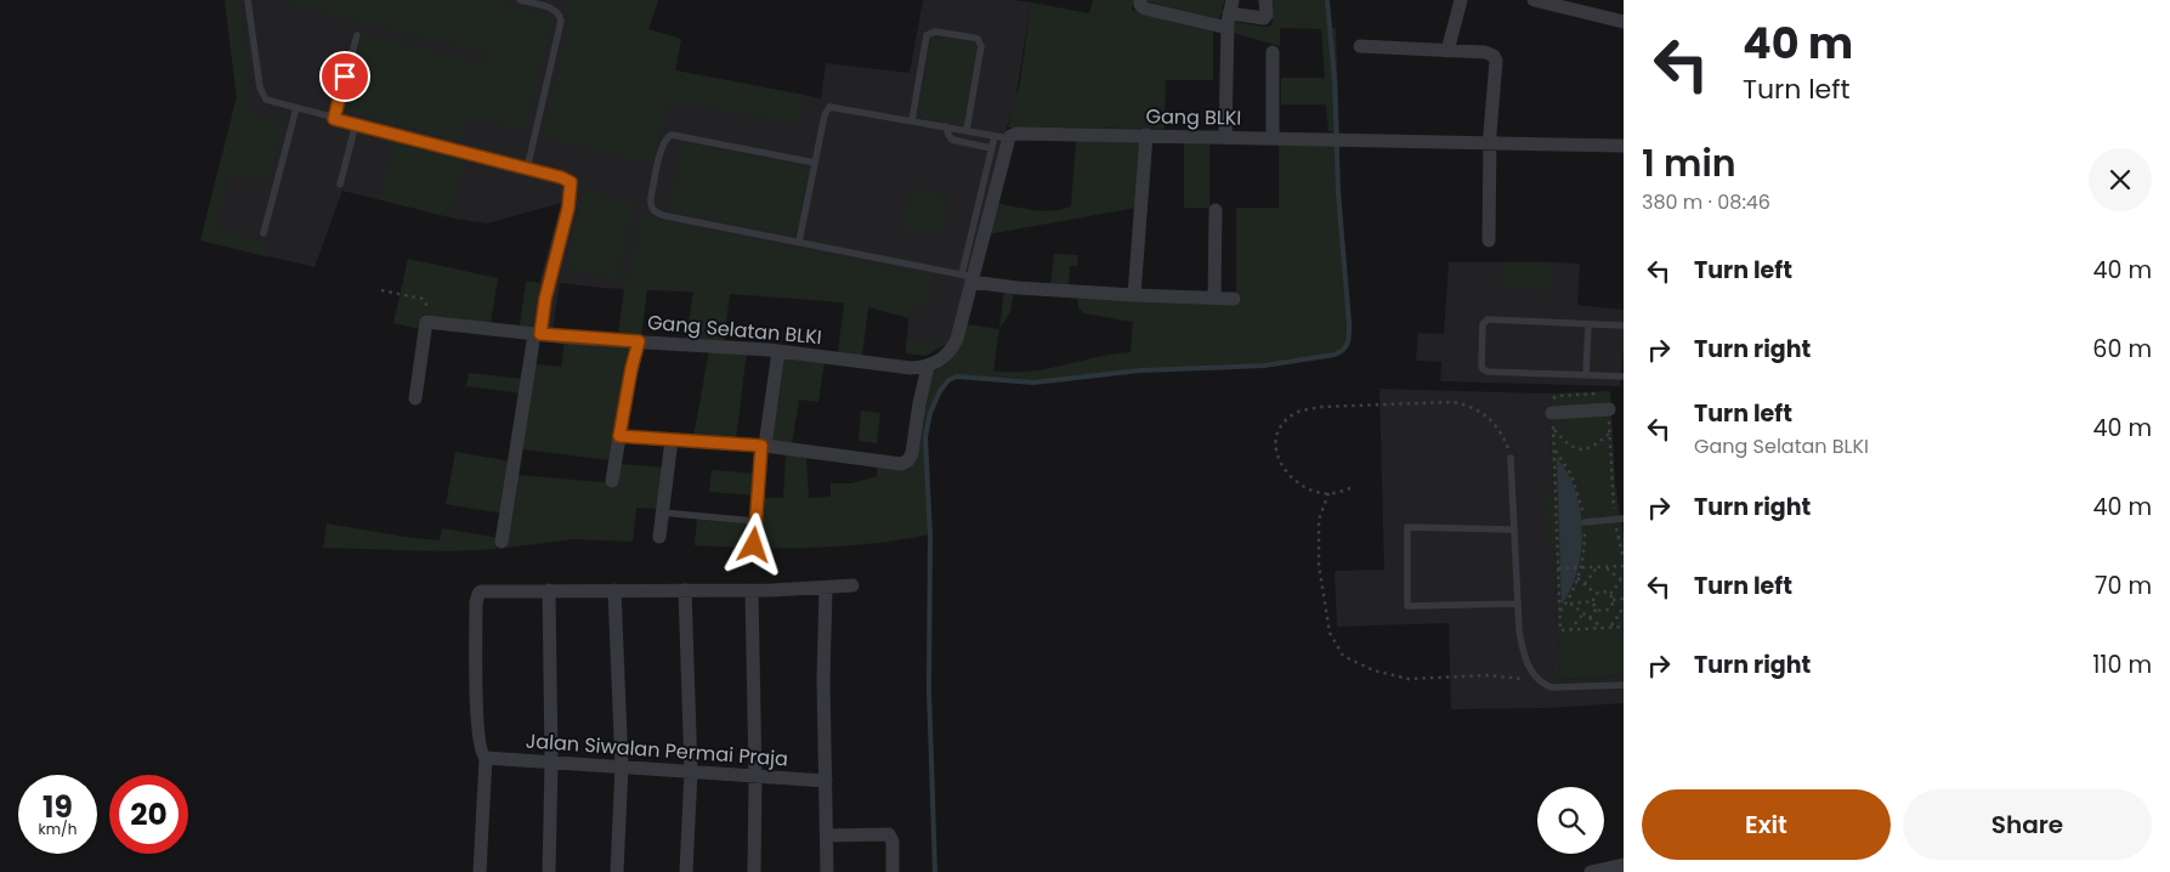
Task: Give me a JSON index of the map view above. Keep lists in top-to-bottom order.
{
  "streets": {
    "street": ["Gang BLKI", "Gang Selatan BLKI", "Jalan Siwalan Permai Praja"]
  },
  "page": {
    "turn": ["40 m", "Turn left"],
    "heading": ["1 min", "380 m · 08:46"],
    "list": [
      {
        "name": "Turn left",
        "value": "40 m"
      },
      {
        "name": "Turn right",
        "value": "60 m"
      },
      {
        "name": "Turn left",
        "note": "Gang Selatan BLKI",
        "value": "40 m"
      },
      {
        "name": "Turn right",
        "value": "40 m"
      },
      {
        "name": "Turn left",
        "value": "70 m"
      },
      {
        "name": "Turn right",
        "value": "110 m"
      }
    ],
    "speed": "19 km/h",
    "limit": "20",
    "buttons": ["Exit", "Share"]
  }
}
